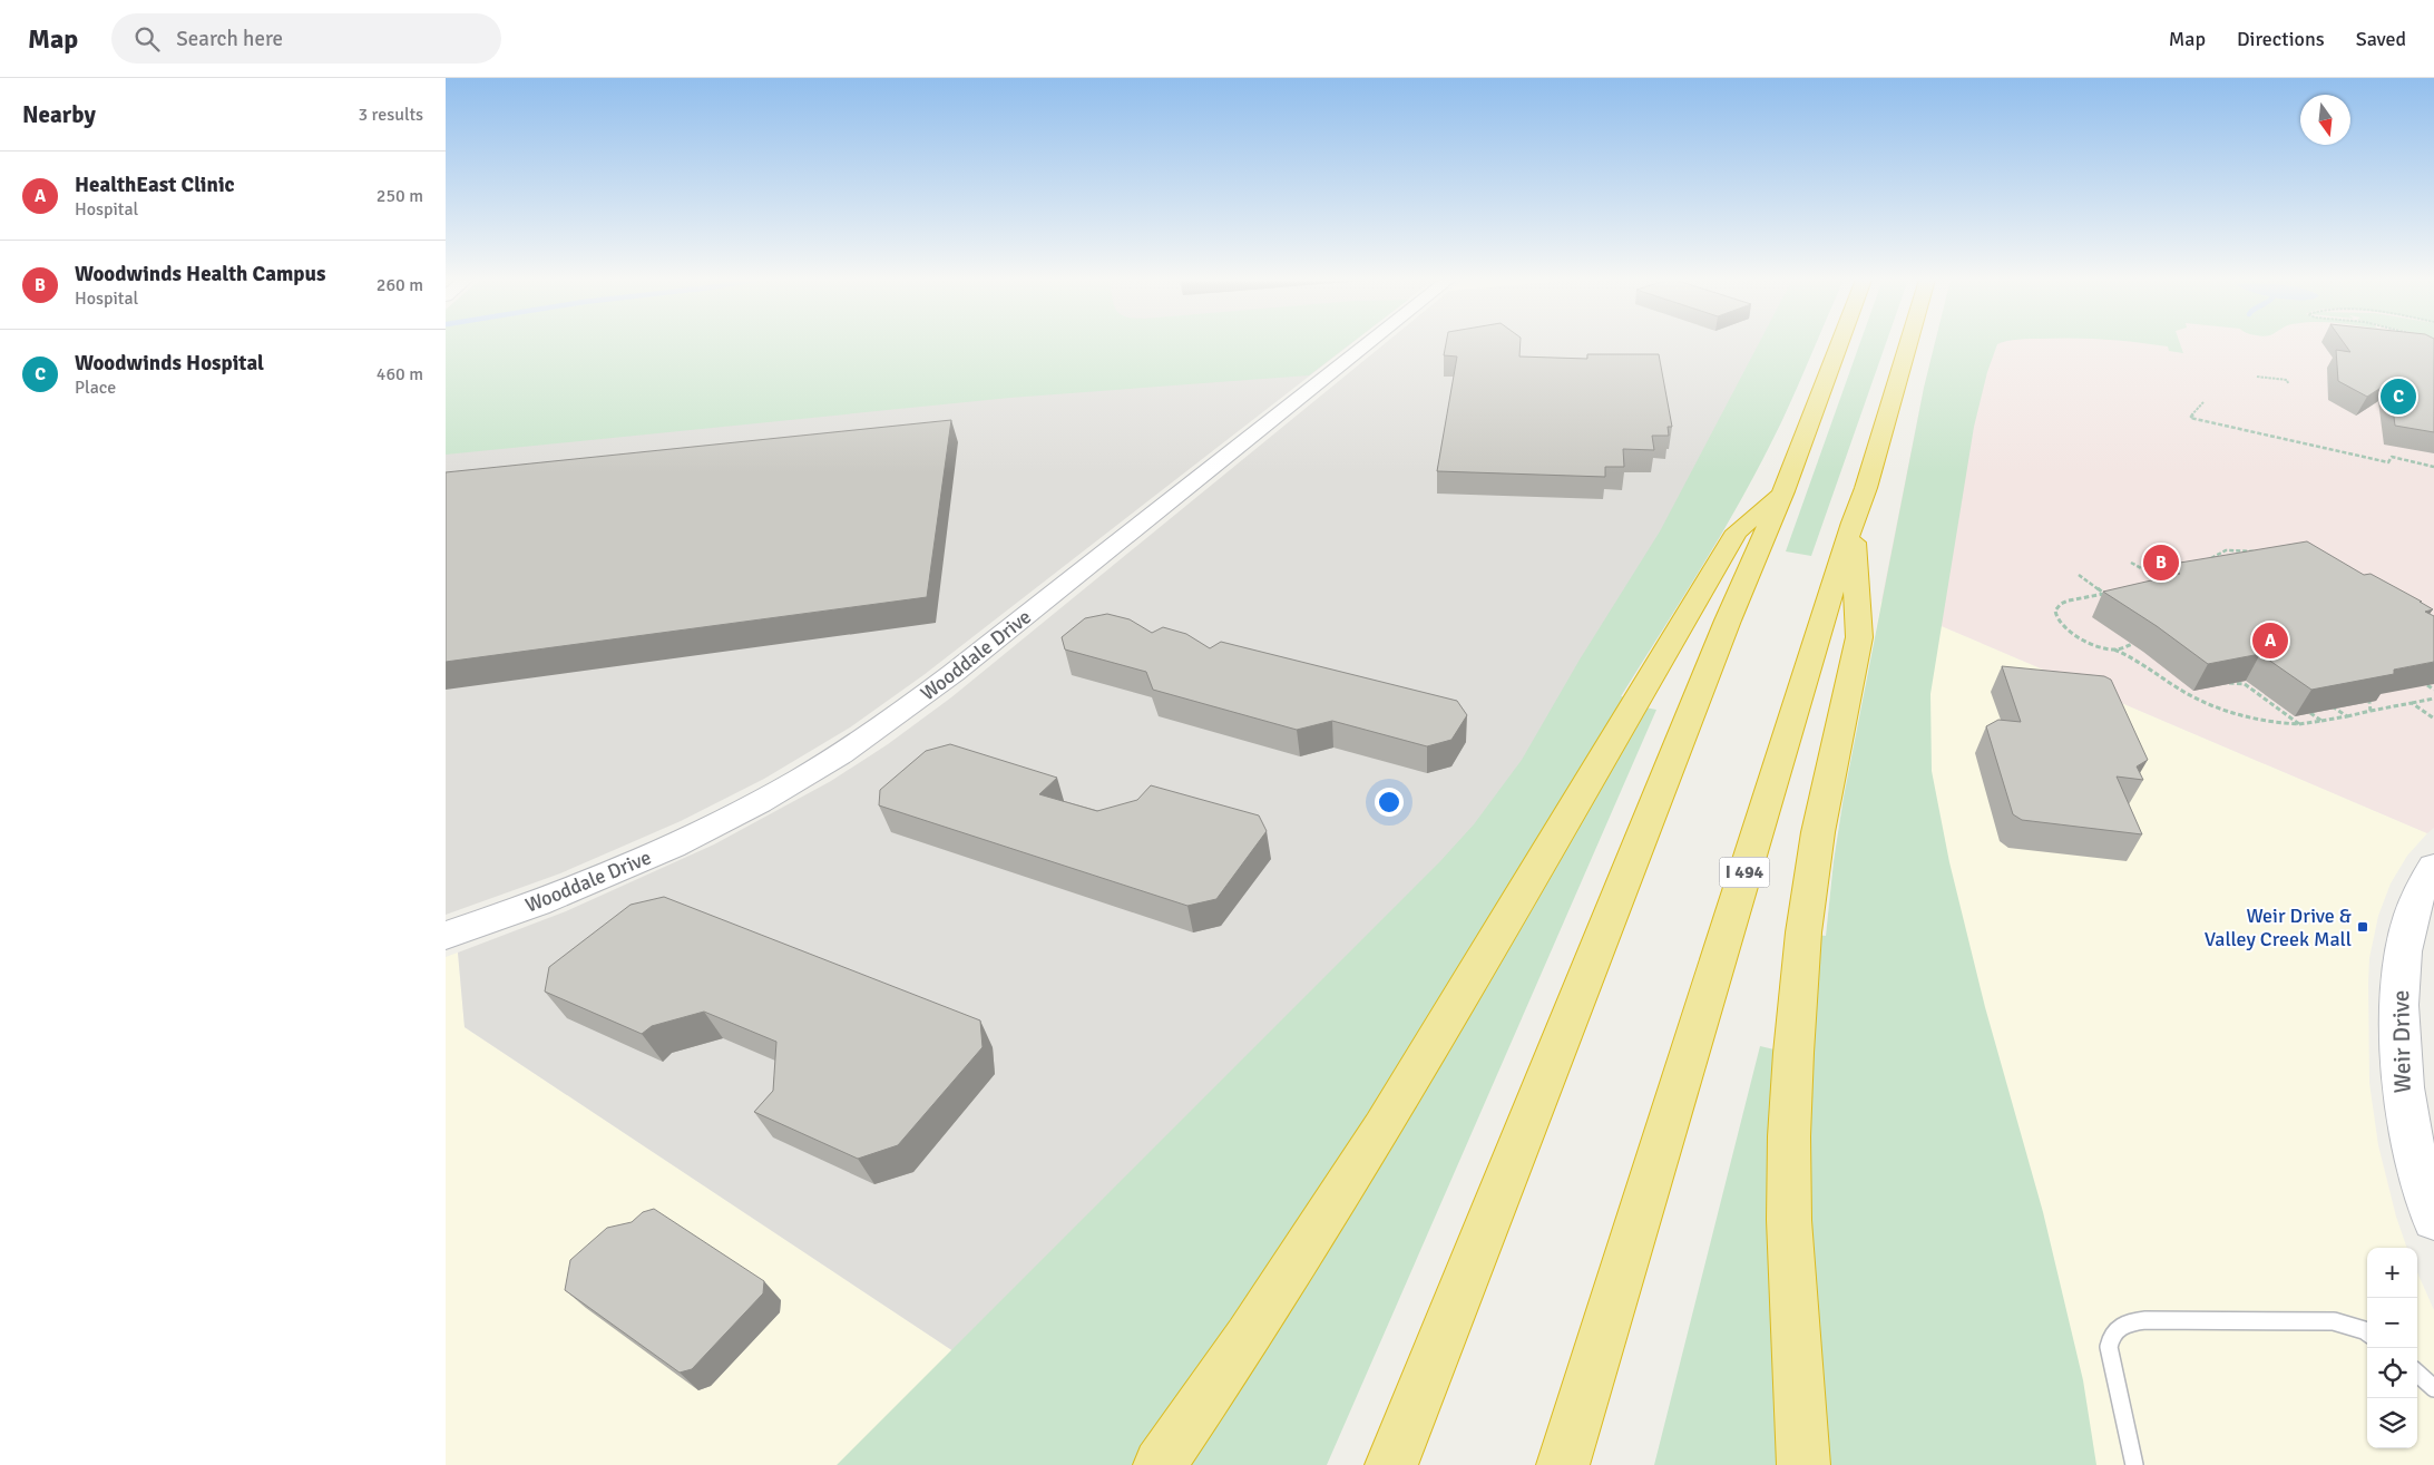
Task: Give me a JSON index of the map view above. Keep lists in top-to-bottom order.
{
  "streets": {
    "highway": ["I 494"],
    "street": ["Wooddale Drive", "Weir Drive"]
  },
  "places": {
    "transit": ["Weir Drive & Valley Creek Mall"]
  },
  "north": "bottom",
  "page": {
    "header": "Map",
    "search": "Search here",
    "nav": ["Map", "Directions", "Saved"],
    "heading": ["Nearby", "3 results"],
    "list": [
      {
        "mark": "A",
        "name": "HealthEast Clinic",
        "note": "Hospital",
        "value": "250 m"
      },
      {
        "mark": "B",
        "name": "Woodwinds Health Campus",
        "note": "Hospital",
        "value": "260 m"
      },
      {
        "mark": "C",
        "name": "Woodwinds Hospital",
        "note": "Place",
        "value": "460 m"
      }
    ],
    "pins": ["C", "B", "A"],
    "map_buttons": ["+", "−"]
  }
}
